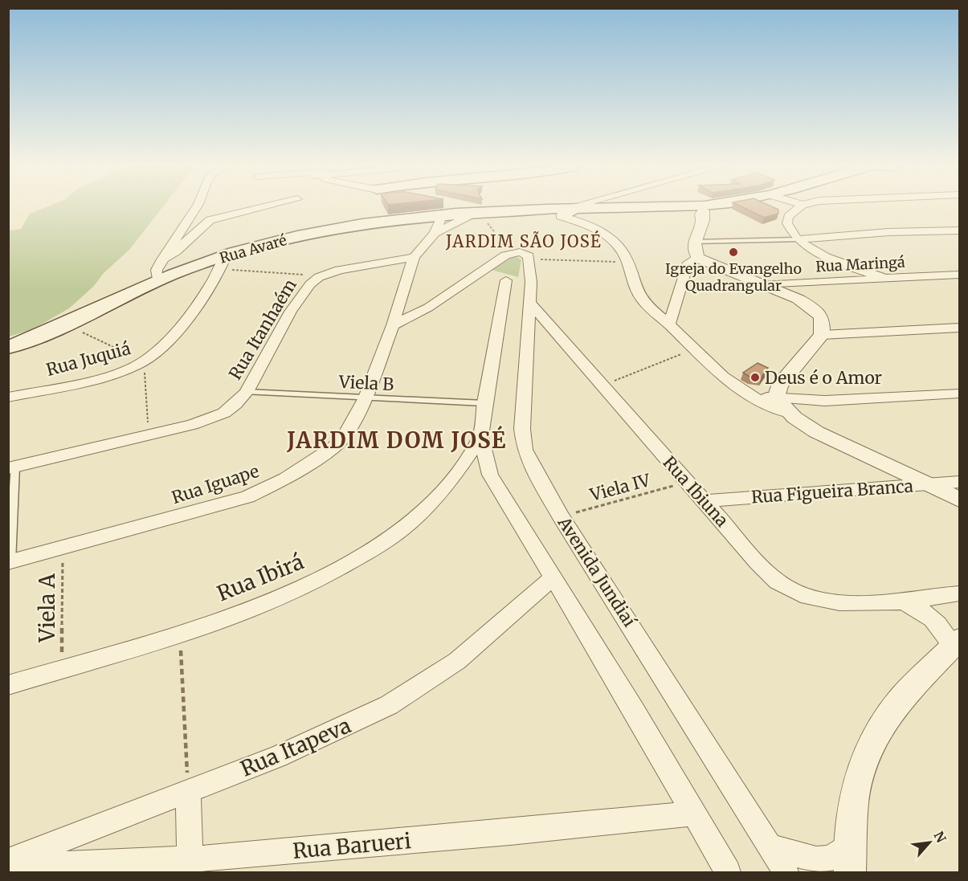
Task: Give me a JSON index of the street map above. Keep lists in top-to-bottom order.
{
  "streets": {
    "main road": ["Rua Avaré"],
    "street": [
      "Rua Maringá",
      "Rua Itanhaém",
      "Rua Juquiá",
      "Rua Iguape",
      "Rua Ibiuna",
      "Rua Figueira Branca",
      "Avenida Jundiaí",
      "Rua Ibirá",
      "Rua Itapeva",
      "Rua Barueri"
    ],
    "lane": ["Viela B"],
    "path": ["Viela IV", "Viela A"]
  },
  "crossings": [
    ["Rua Avaré", "Rua Juquiá"],
    ["Rua Avaré", "Rua Iguape"],
    ["Rua Itanhaém", "Viela B"],
    ["Rua Itanhaém", "Rua Iguape"],
    ["Viela B", "Rua Iguape"],
    ["Viela B", "Avenida Jundiaí"],
    ["Rua Iguape", "Viela A"],
    ["Viela IV", "Rua Ibiuna"],
    ["Viela IV", "Avenida Jundiaí"],
    ["Rua Ibiuna", "Rua Figueira Branca"],
    ["Rua Ibiuna", "Avenida Jundiaí"],
    ["Avenida Jundiaí", "Rua Ibirá"],
    ["Avenida Jundiaí", "Rua Itapeva"],
    ["Avenida Jundiaí", "Rua Barueri"],
    ["Rua Ibirá", "Viela A"]
  ],
  "districts": ["JARDIM SÃO JOSÉ", "JARDIM DOM JOSÉ"],
  "places": ["Igreja do Evangelho Quadrangular", "Deus é o Amor"],
  "north": "top right"
}
